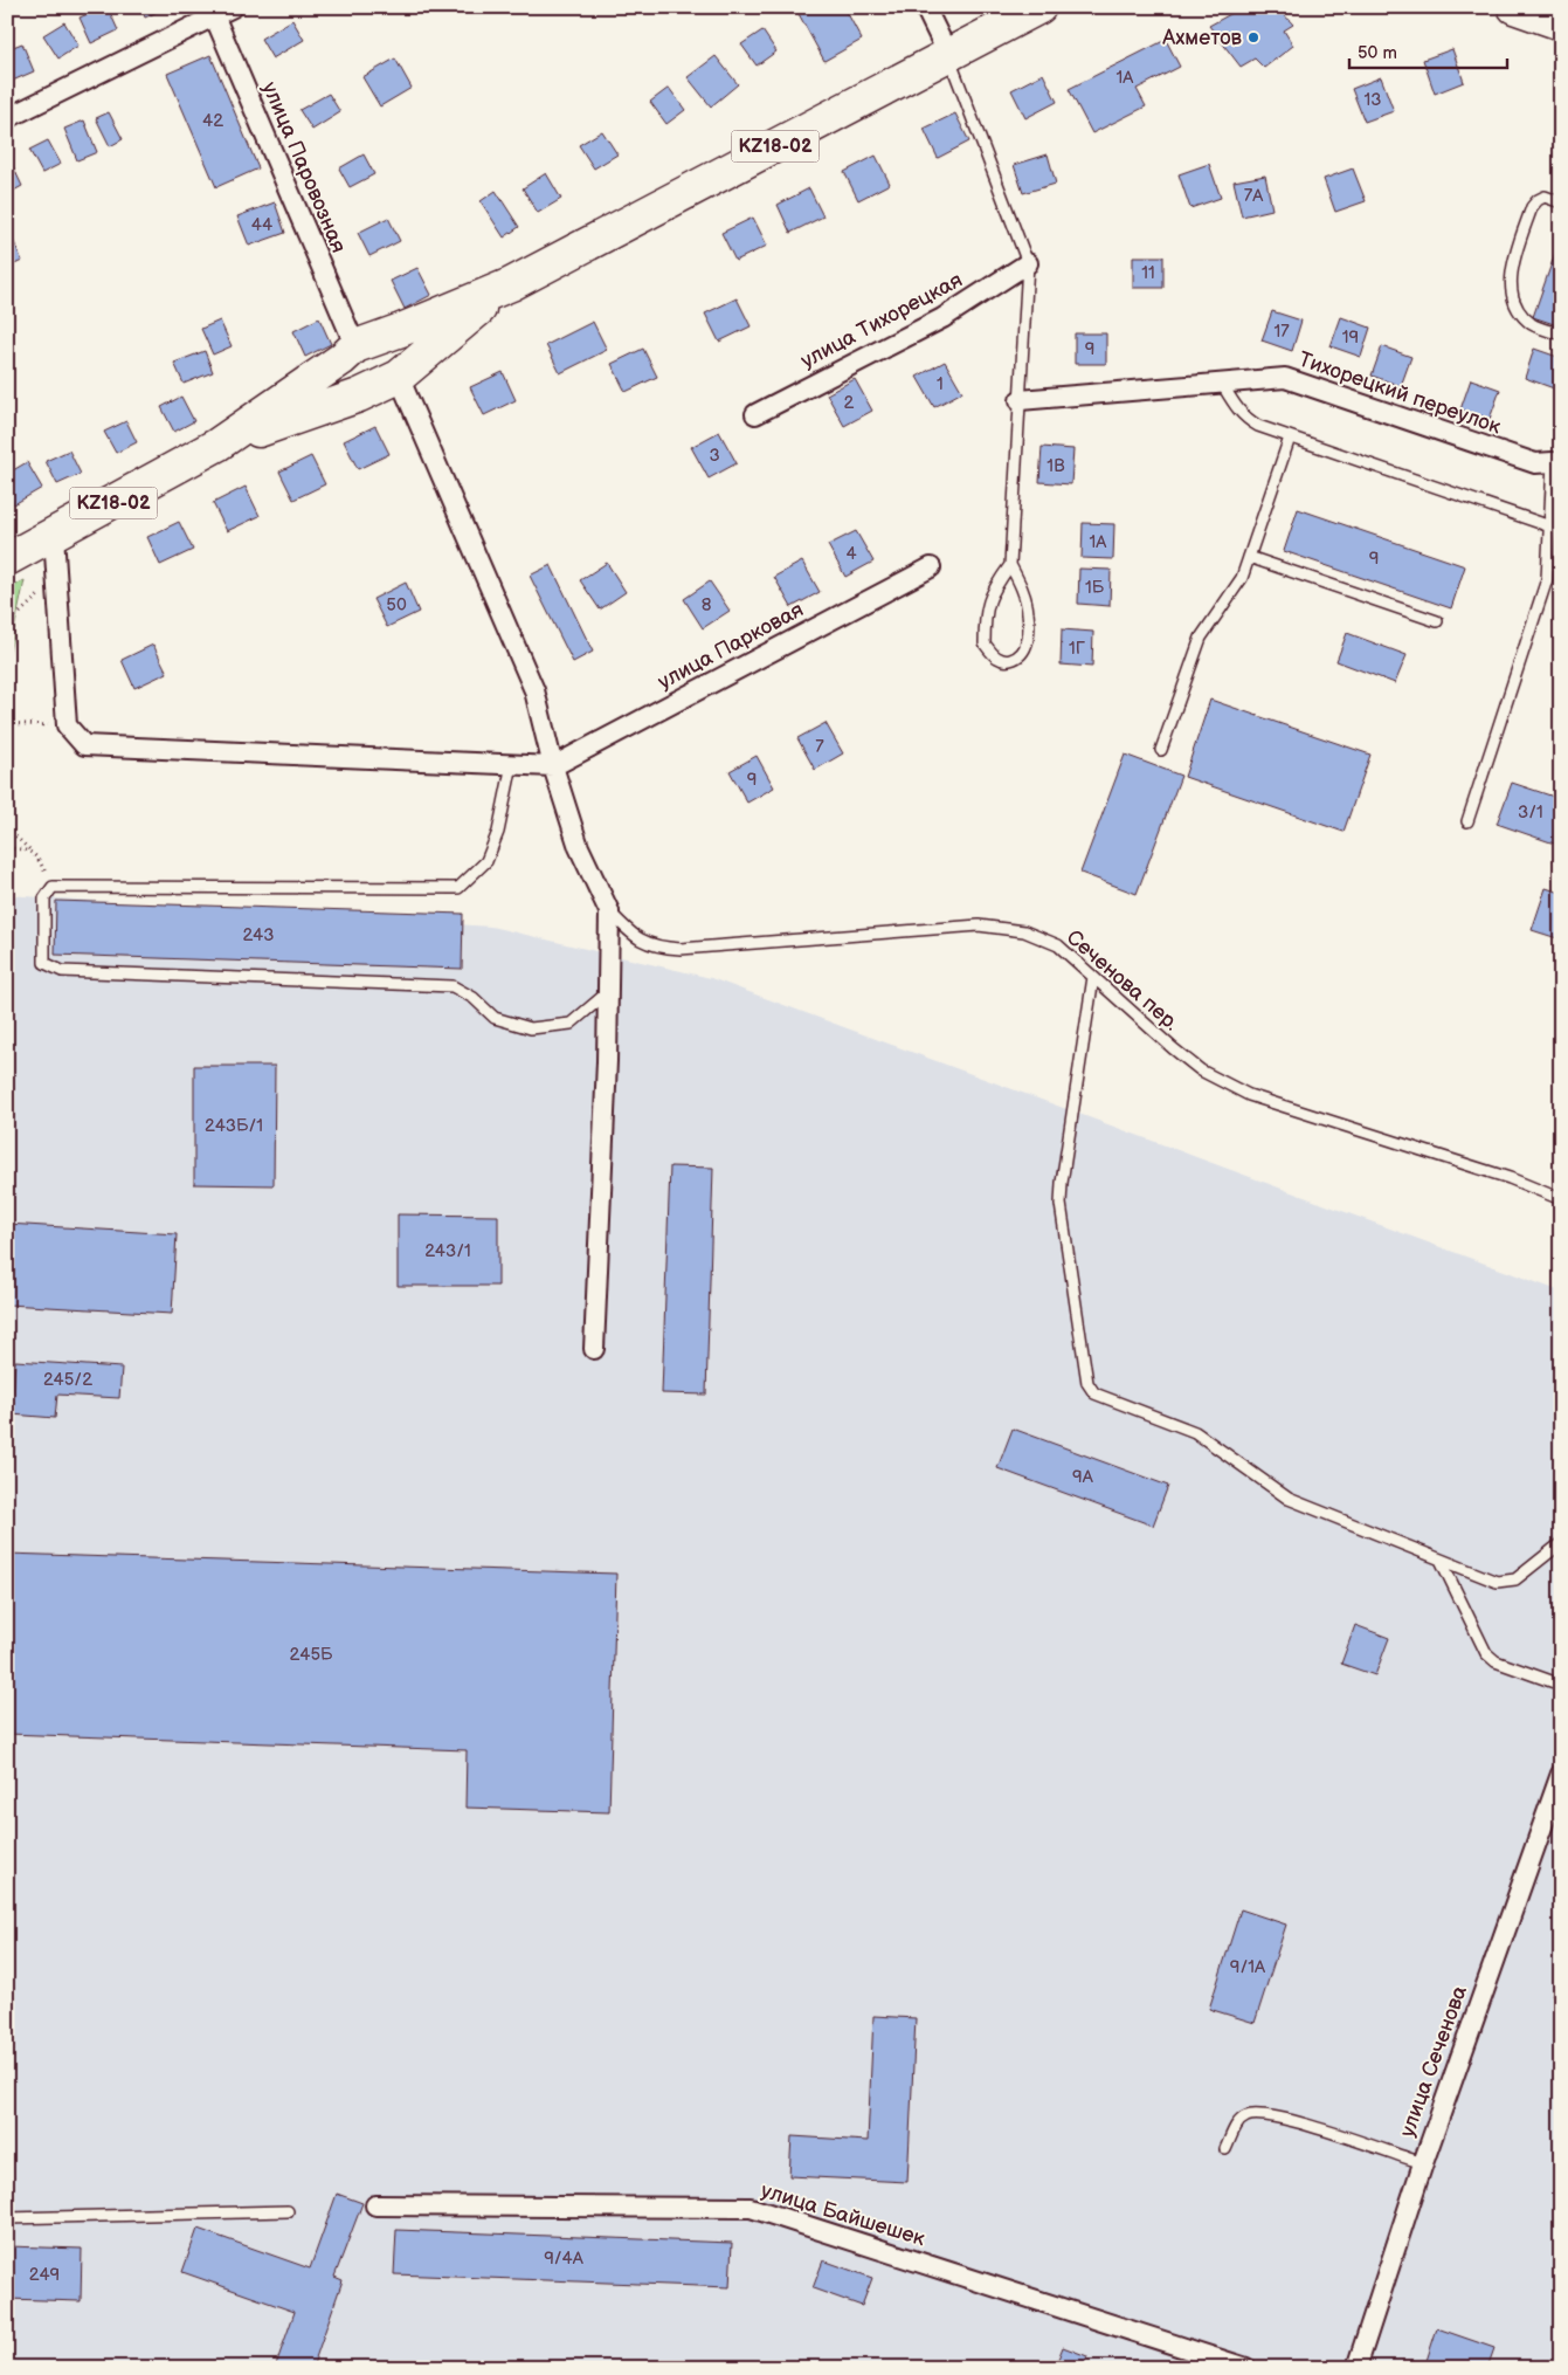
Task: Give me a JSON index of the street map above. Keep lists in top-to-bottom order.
{
  "streets": {
    "highway": ["KZ18-02"],
    "street": [
      "улица Паровозная",
      "улица Тихорецкая",
      "Тихорецкий переулок",
      "улица Парковая",
      "улица Сеченова",
      "улица Байшешек"
    ],
    "lane": ["Сеченова пер."]
  },
  "crossings": [
    ["KZ18-02", "улица Паровозная"]
  ],
  "places": ["Ахметов"],
  "house_numbers": [
    "1А",
    "13",
    "42",
    "7А",
    "44",
    "11",
    "17",
    "19",
    "9",
    "1",
    "2",
    "3",
    "1В",
    "1А",
    "4",
    "9",
    "1Б",
    "50",
    "8",
    "1Г",
    "7",
    "9",
    "3/1",
    "243",
    "243Б/1",
    "243/1",
    "245/2",
    "9А",
    "245Б",
    "9/1А",
    "9/4А",
    "249"
  ],
  "scale_bar": "50 m"
}
